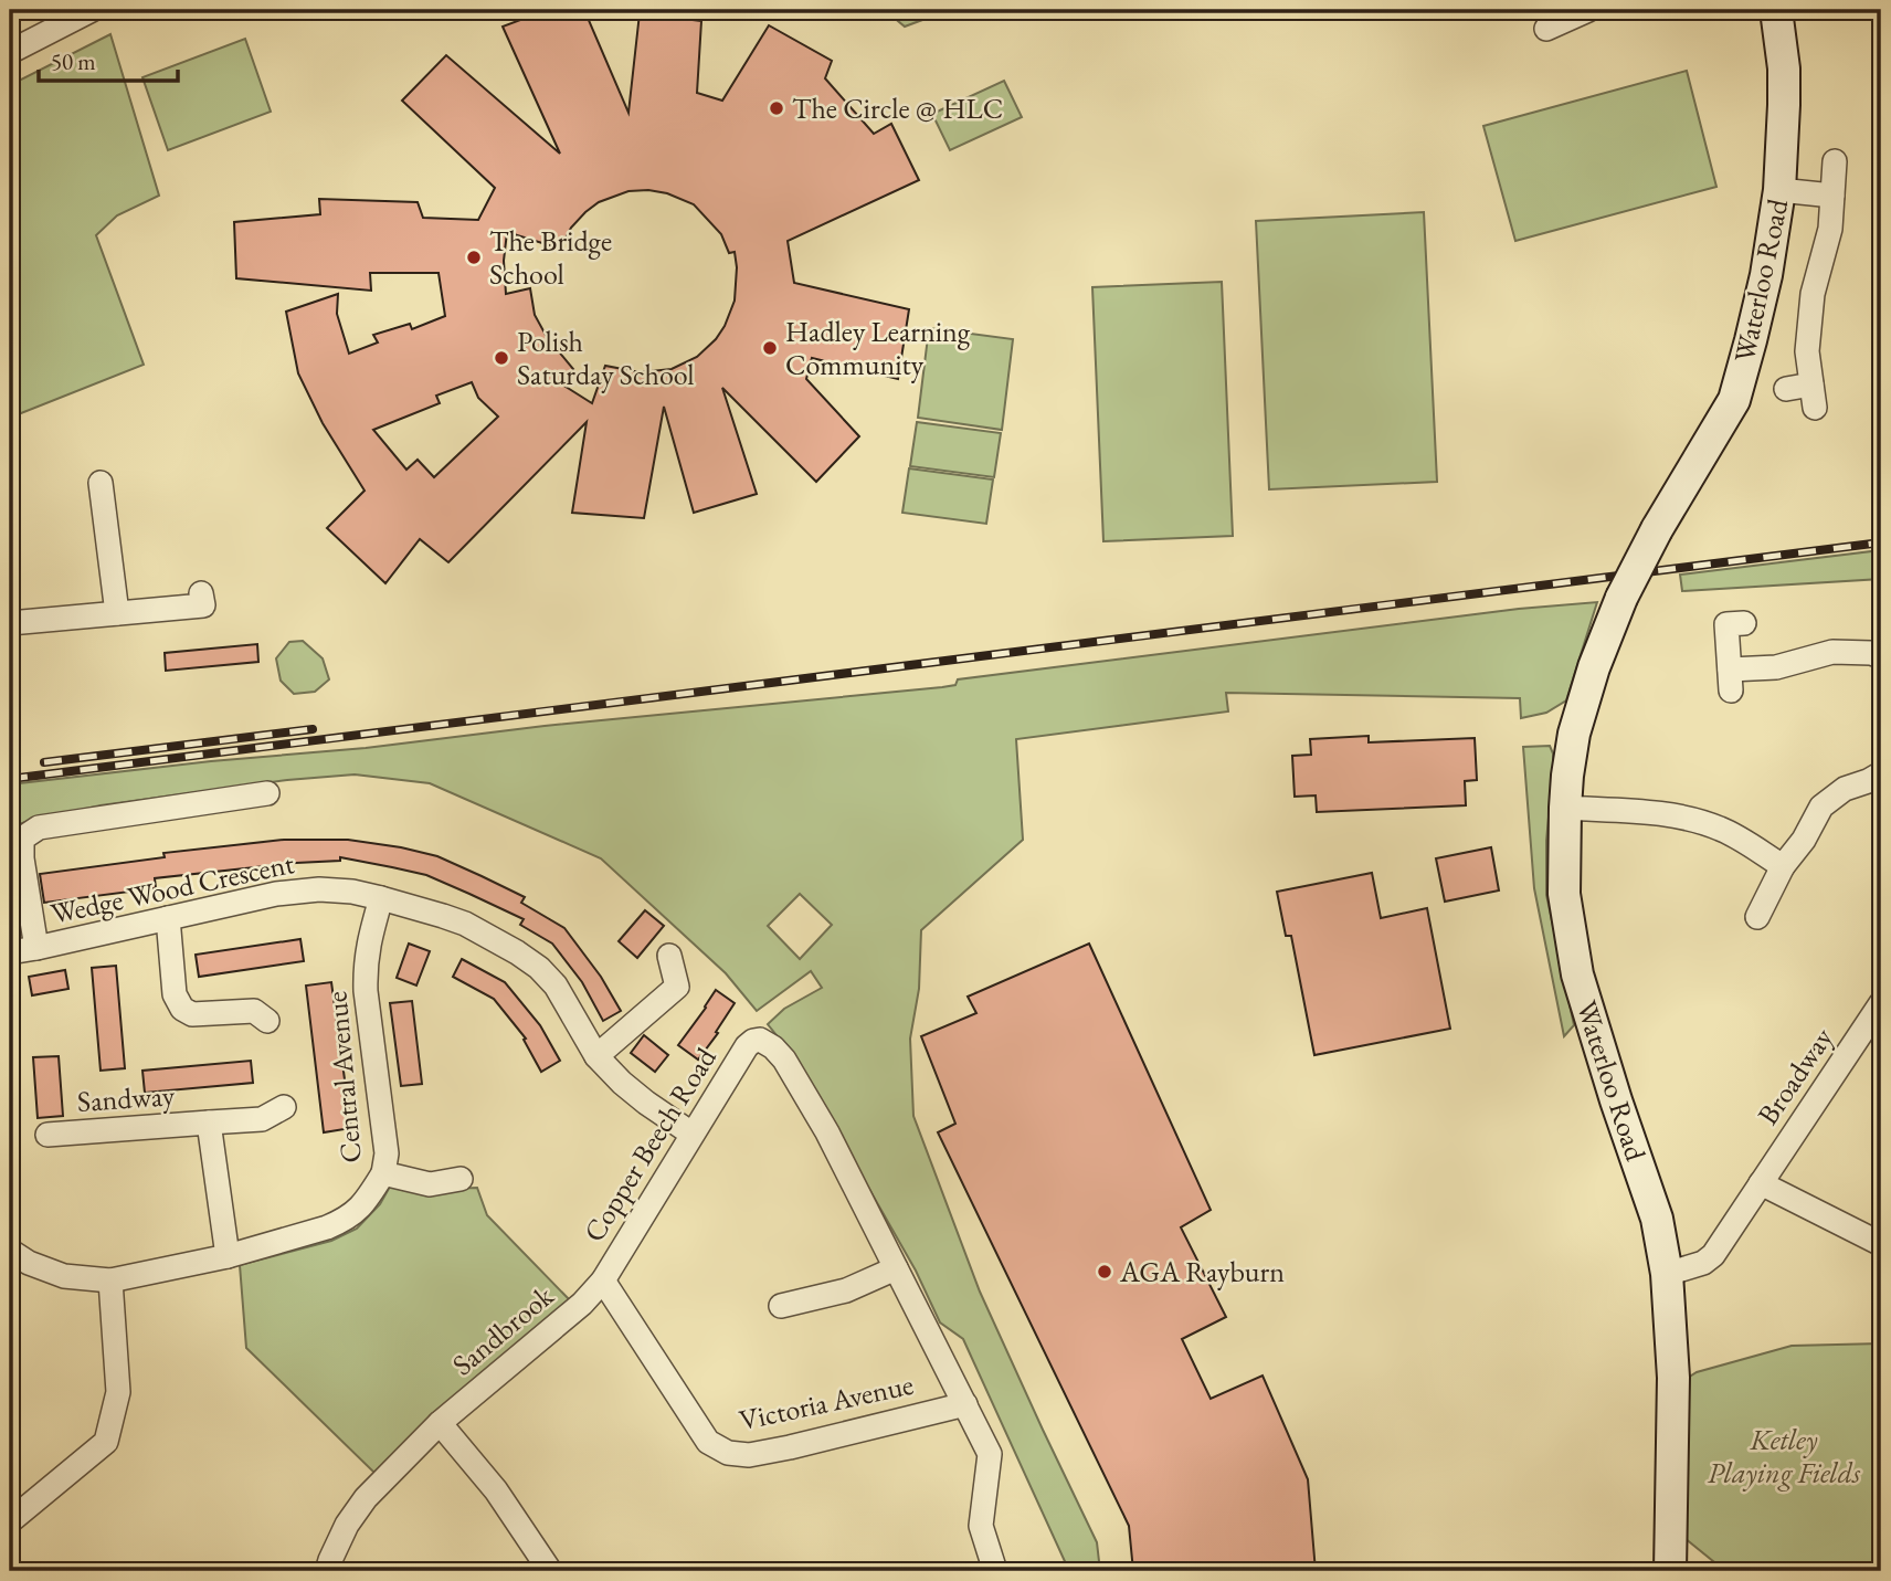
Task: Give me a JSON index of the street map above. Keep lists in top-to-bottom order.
{
  "streets": {
    "street": [
      "Waterloo Road",
      "Wedge Wood Crescent",
      "Broadway",
      "Central Avenue",
      "Sandway",
      "Copper Beech Road",
      "Sandbrook",
      "Victoria Avenue"
    ]
  },
  "crossings": [
    ["Waterloo Road", "Broadway"],
    ["Wedge Wood Crescent", "Central Avenue"],
    ["Wedge Wood Crescent", "Copper Beech Road"],
    ["Copper Beech Road", "Sandbrook"],
    ["Copper Beech Road", "Victoria Avenue"],
    ["Sandbrook", "Victoria Avenue"]
  ],
  "parks": ["Ketley Playing Fields"],
  "places": [
    "The Circle @ HLC",
    "The Bridge School",
    "Hadley Learning Community",
    "Polish Saturday School",
    "AGA Rayburn"
  ],
  "scale_bar": "50 m"
}
